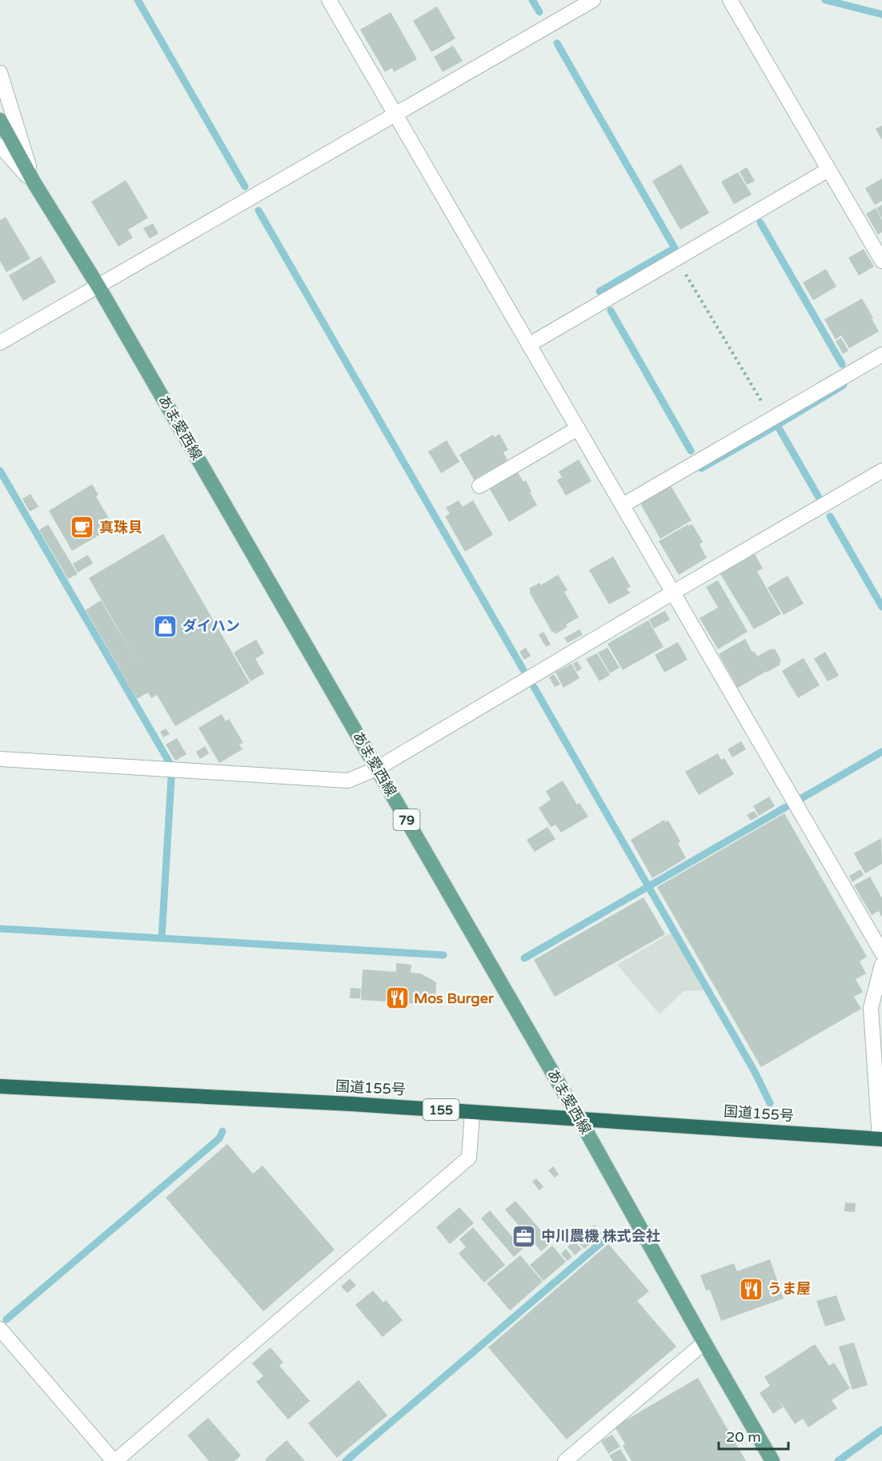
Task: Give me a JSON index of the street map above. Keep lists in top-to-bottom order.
{
  "streets": {
    "highway": ["国道155号", "155"],
    "main road": ["あま愛西線", "79"]
  },
  "crossings": [
    ["あま愛西線", "国道155号"]
  ],
  "places": {
    "cafe": ["真珠貝"],
    "shop": ["ダイハン"],
    "restaurant": ["Mos Burger", "うま屋"],
    "office": ["中川農機 株式会社"]
  },
  "scale_bar": "20 m"
}
